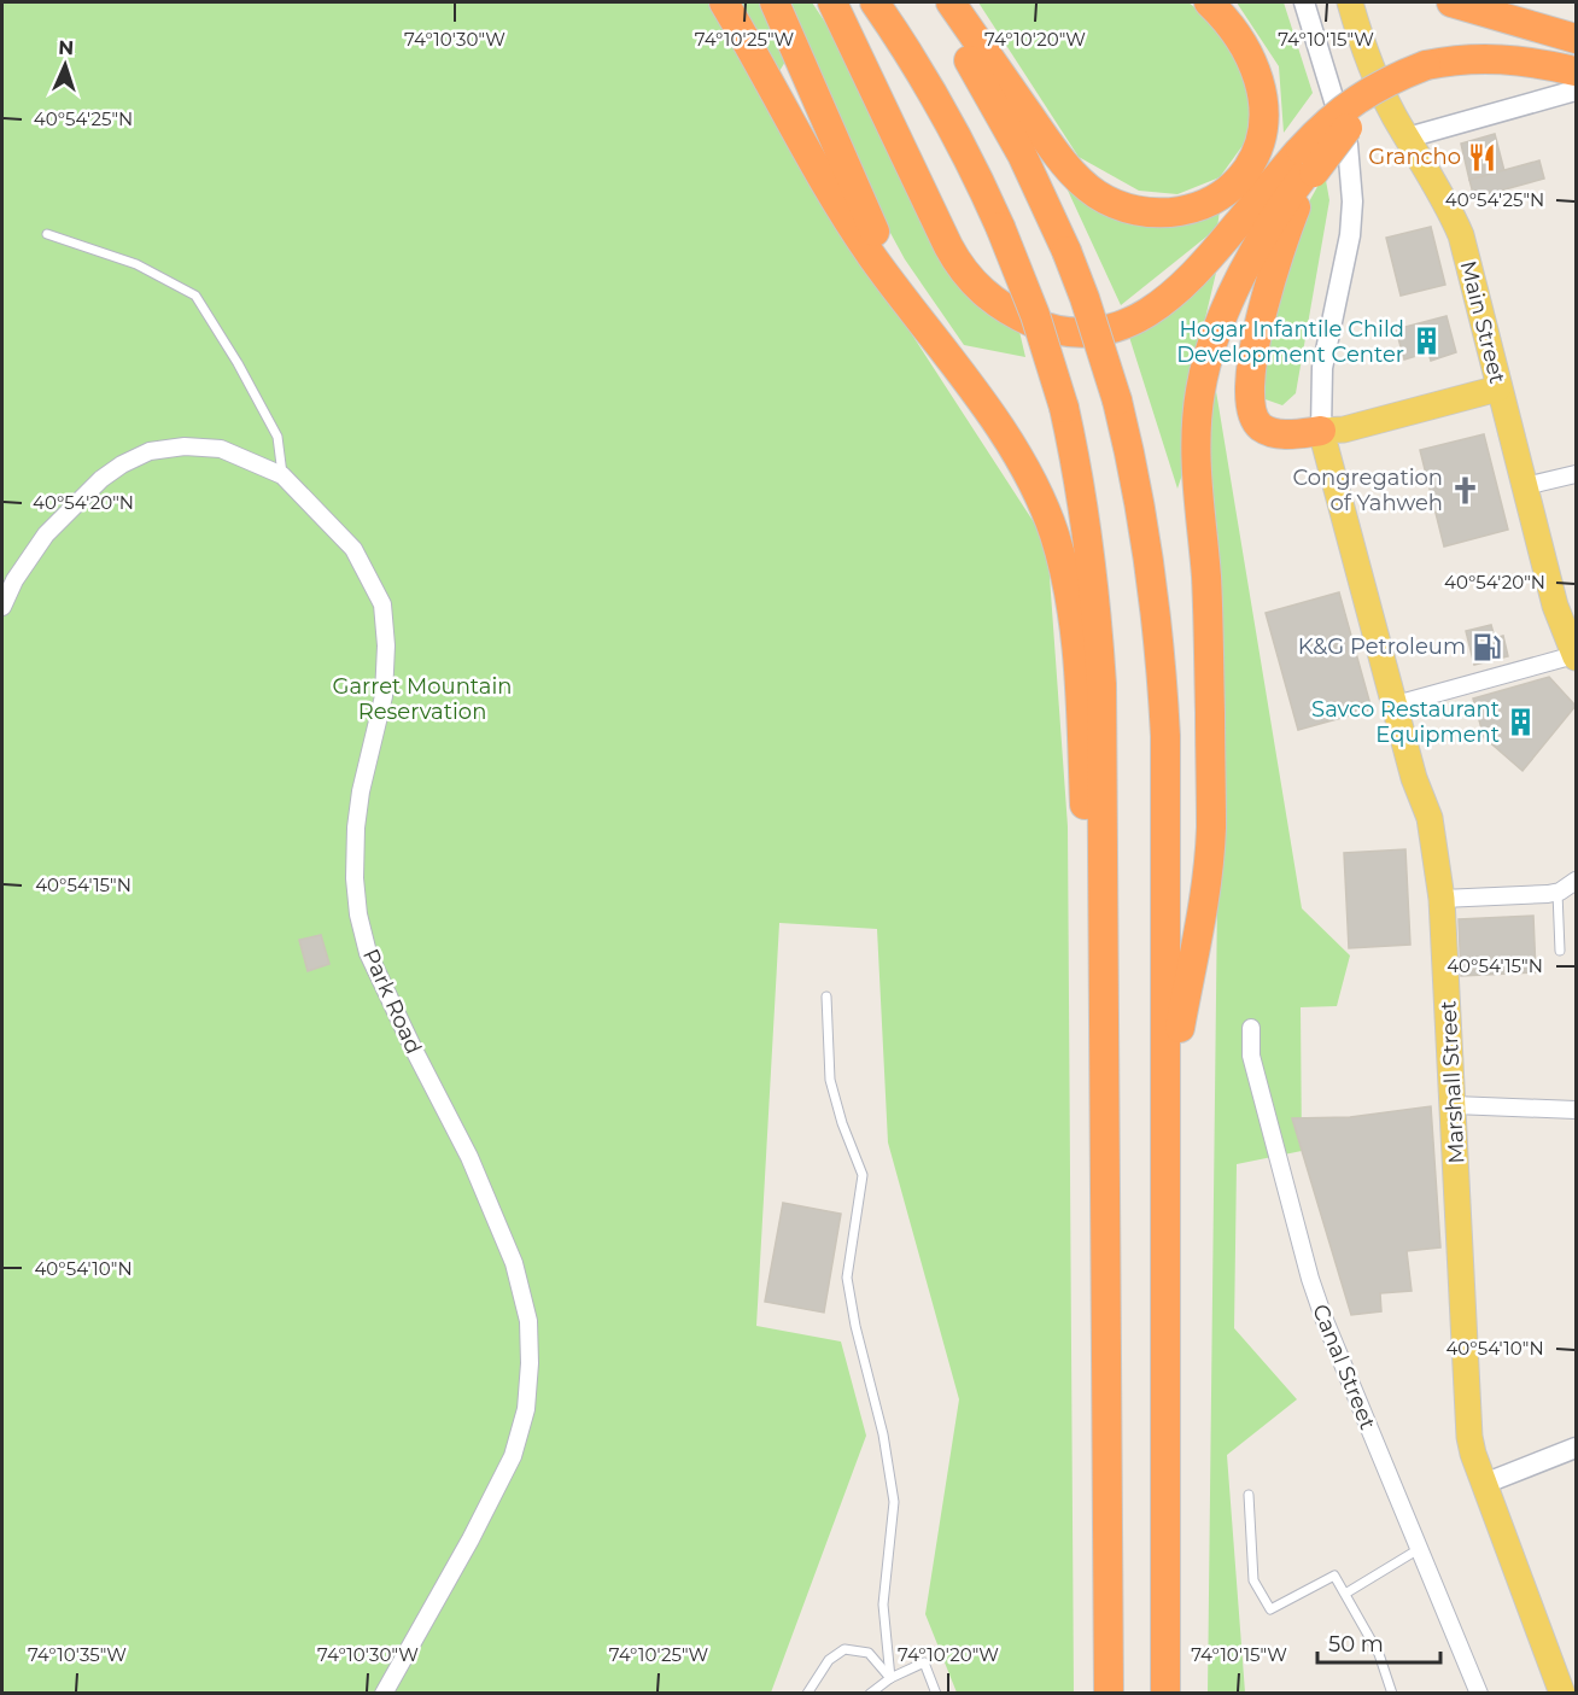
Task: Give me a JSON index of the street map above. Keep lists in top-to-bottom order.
{
  "streets": {
    "main road": ["Main Street", "Marshall Street"],
    "street": ["Park Road", "Canal Street"]
  },
  "parks": ["Garret Mountain Reservation"],
  "places": {
    "restaurant": ["Grancho"],
    "building": ["Hogar Infantile Child Development Center", "Savco Restaurant Equipment"],
    "church": ["Congregation of Yahweh"],
    "fuel station": ["K&G Petroleum"]
  },
  "scale_bar": "50 m",
  "north": "top",
  "coordinates": [
    "74°10'30\"W",
    "74°10'25\"W",
    "74°10'20\"W",
    "74°10'15\"W",
    "40°54'25\"N",
    "40°54'20\"N",
    "40°54'15\"N",
    "40°54'10\"N",
    "74°10'35\"W"
  ]
}
